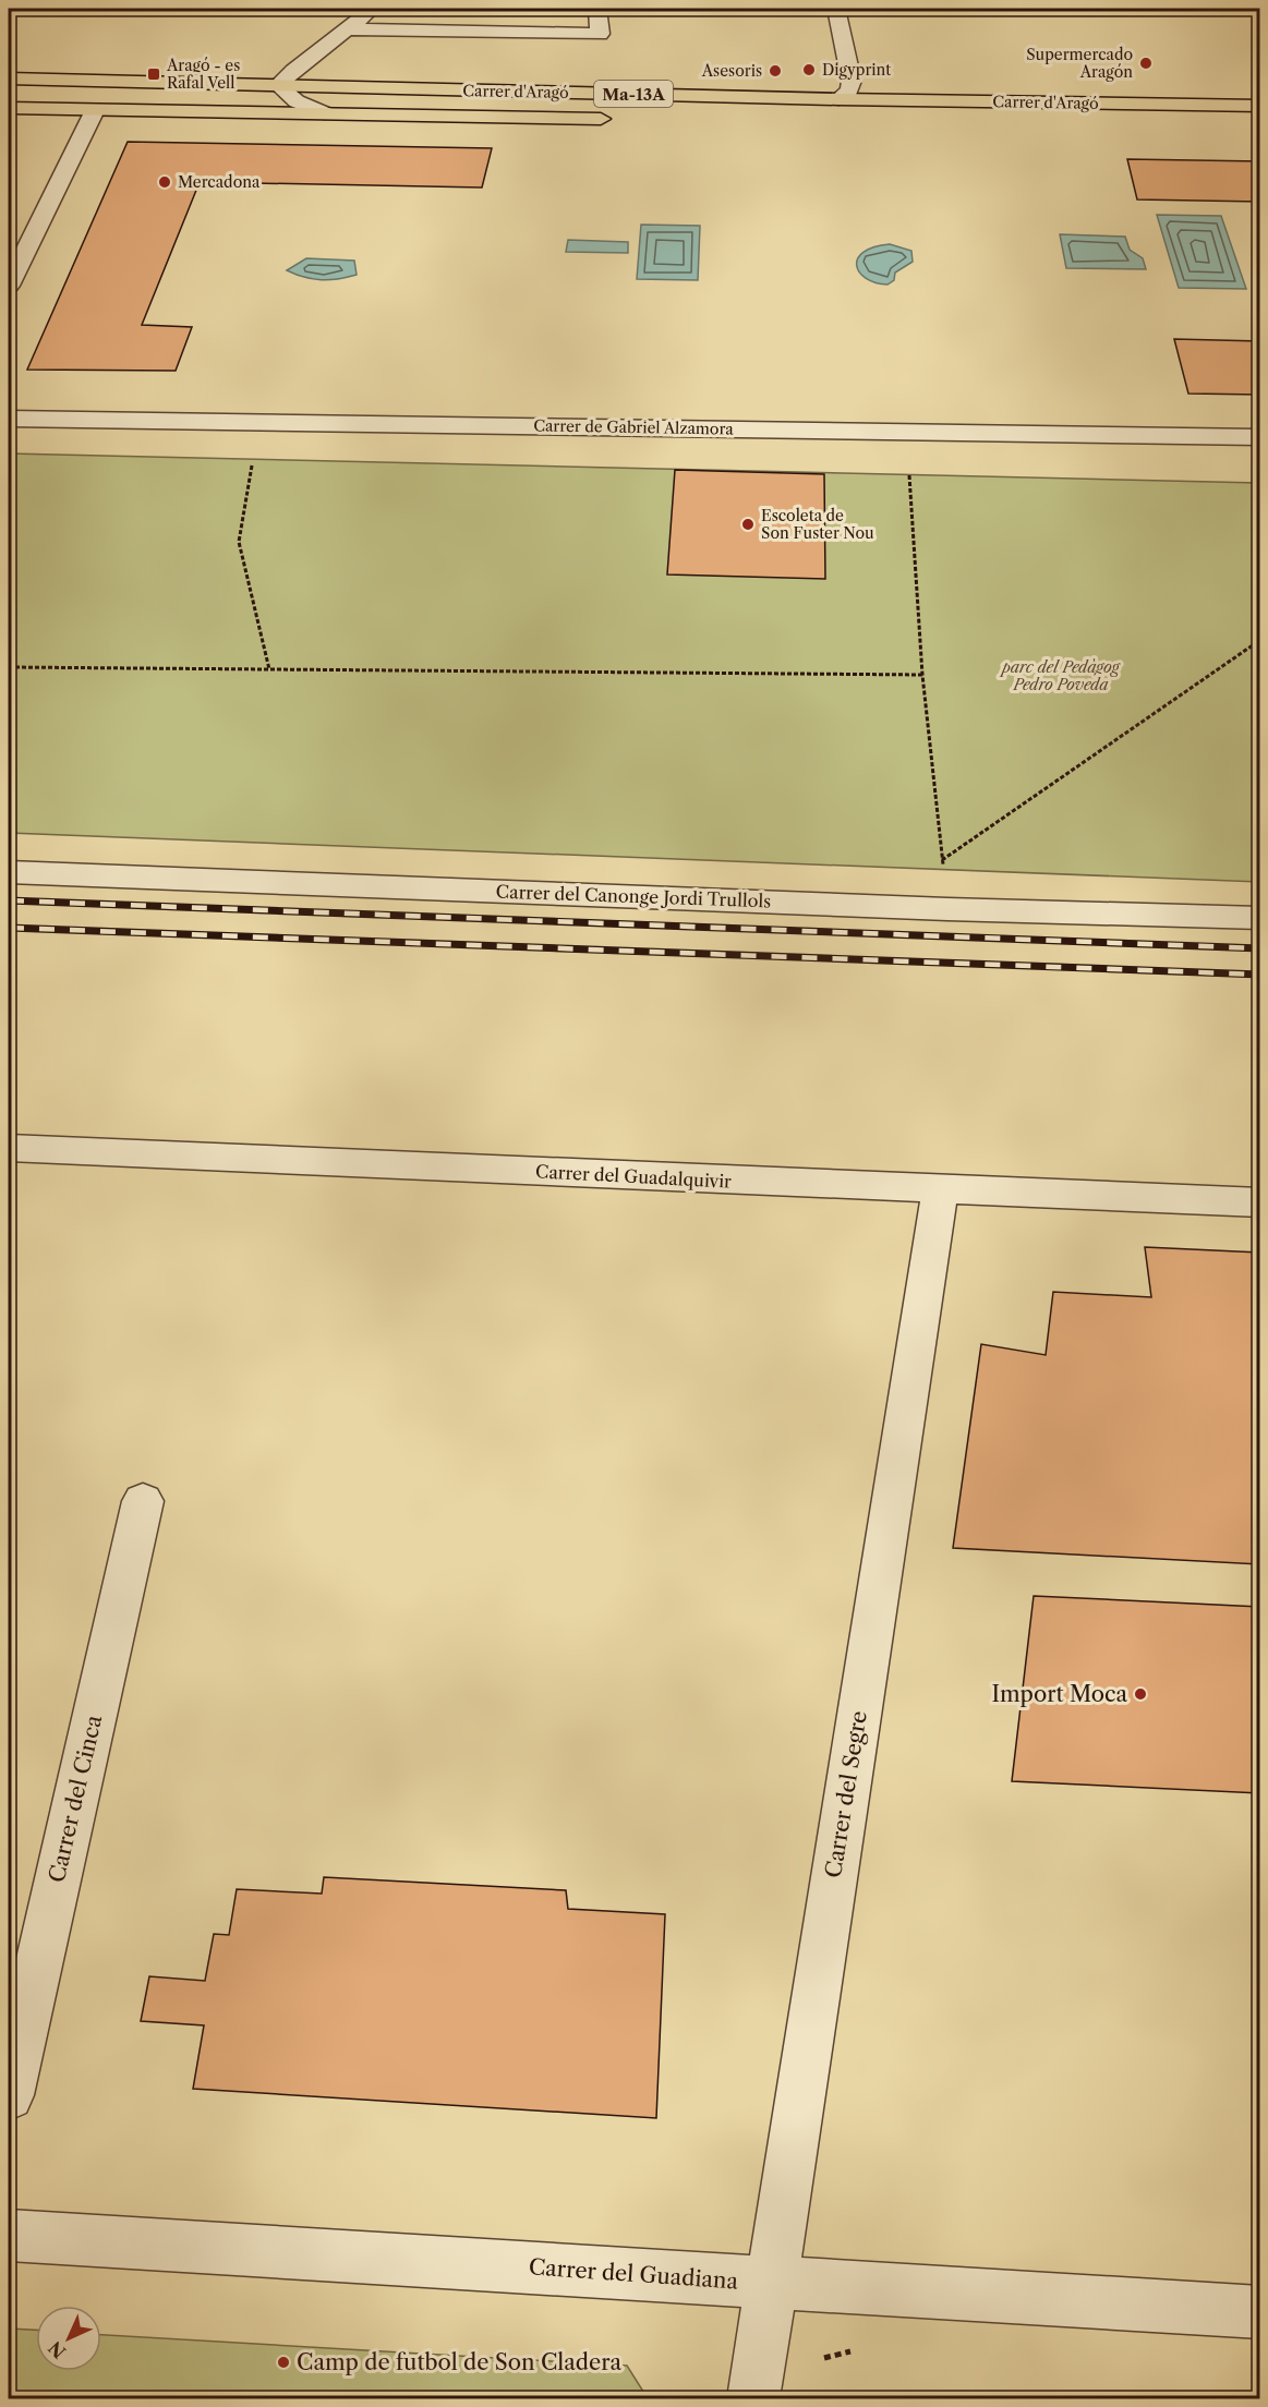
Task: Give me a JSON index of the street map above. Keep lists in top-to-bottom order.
{
  "streets": {
    "main road": ["Carrer d'Aragó", "Ma-13A"],
    "street": [
      "Carrer de Gabriel Alzamora",
      "Carrer del Canonge Jordi Trullols",
      "Carrer del Guadalquivir",
      "Carrer del Segre",
      "Carrer del Cinca",
      "Carrer del Guadiana"
    ]
  },
  "crossings": [
    ["Carrer del Guadalquivir", "Carrer del Segre"],
    ["Carrer del Segre", "Carrer del Guadiana"]
  ],
  "parks": ["parc del Pedàgog Pedro Poveda"],
  "places": {
    "other": [
      "Supermercado Aragón",
      "Digyprint",
      "Asesoris",
      "Mercadona",
      "Escoleta de Son Fuster Nou",
      "Import Moca",
      "Camp de futbol de Son Cladera"
    ],
    "transit": ["Aragó - es Rafal Vell"]
  },
  "north": "bottom left"
}
